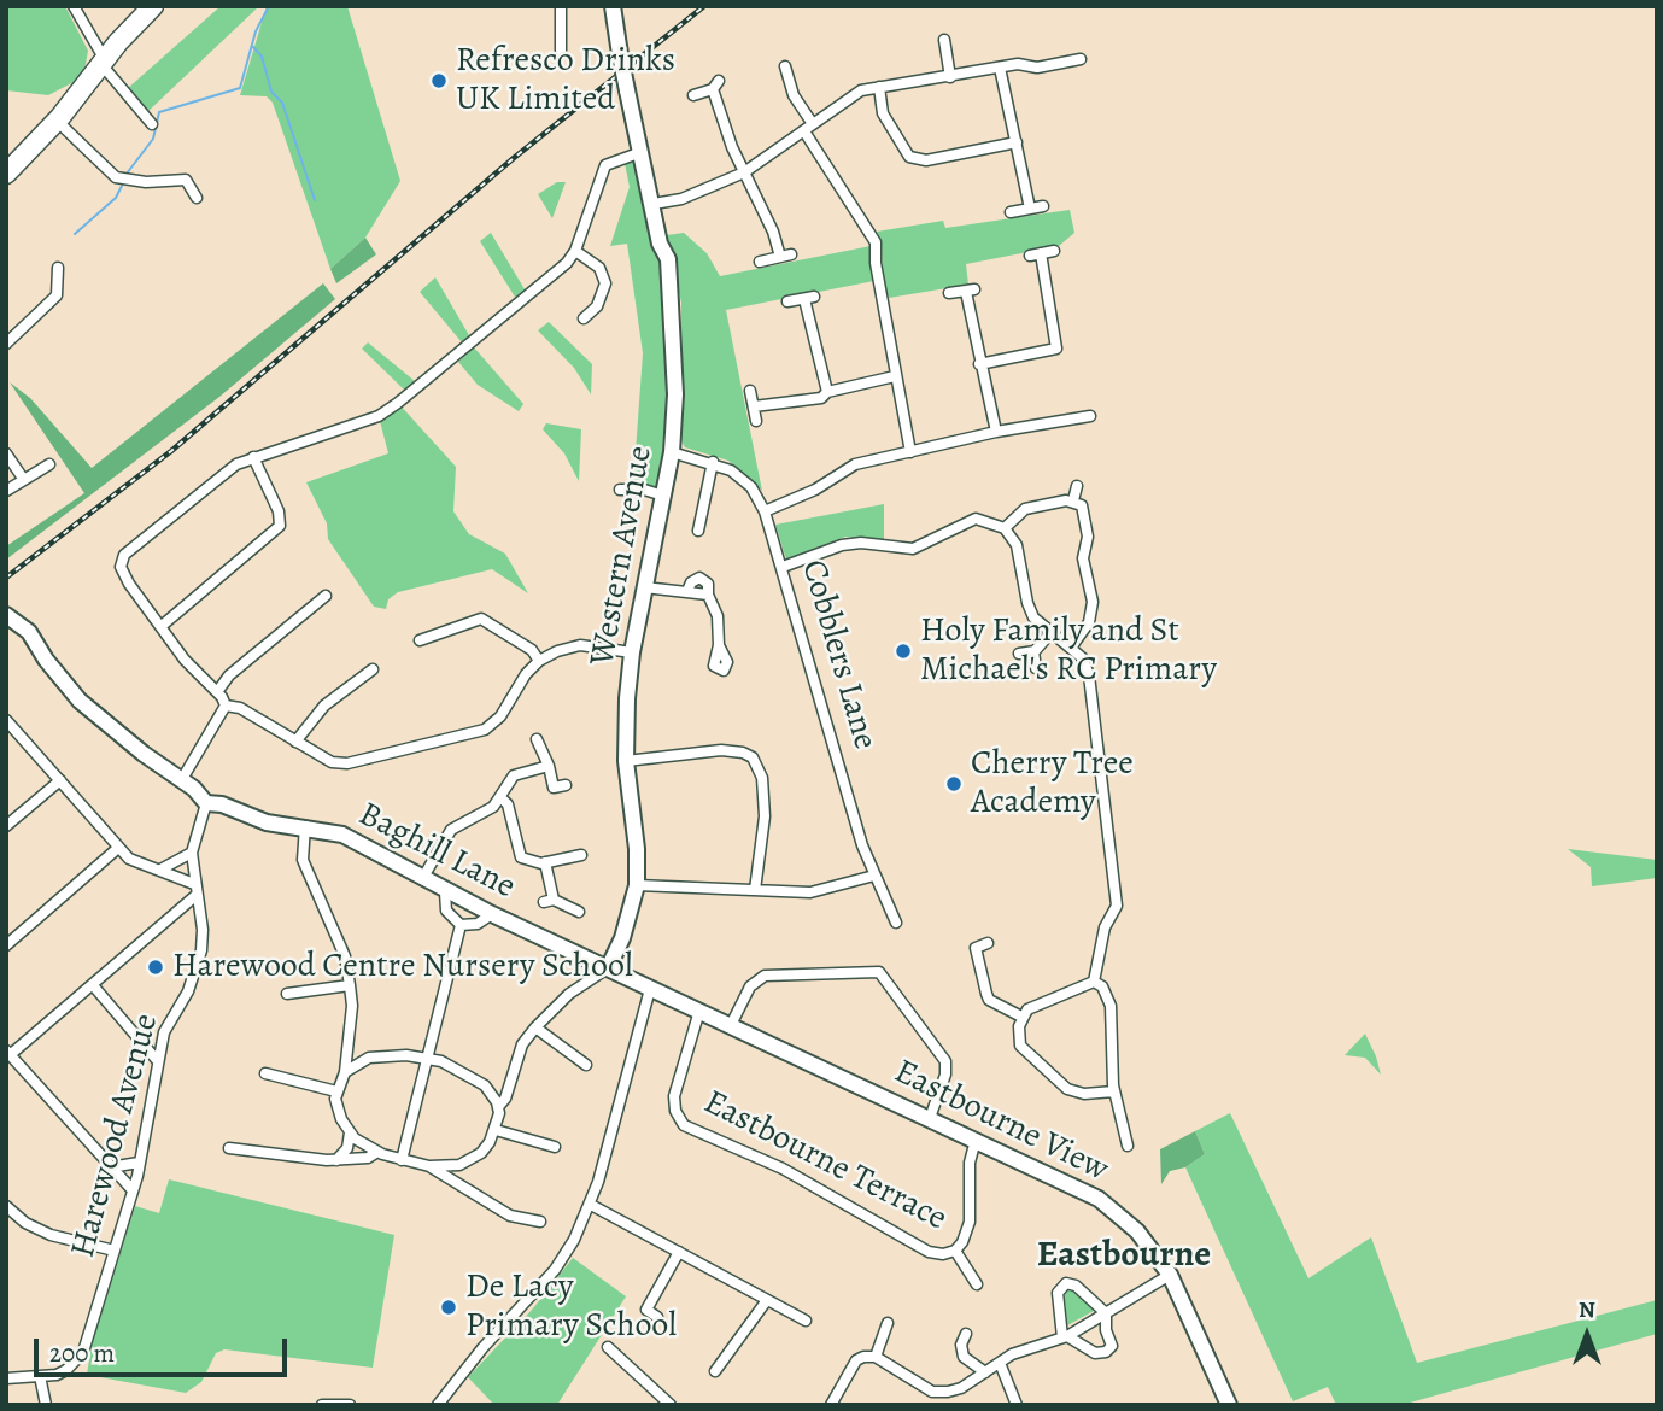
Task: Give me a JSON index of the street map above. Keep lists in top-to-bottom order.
{
  "streets": {
    "street": [
      "Western Avenue",
      "Cobblers Lane",
      "Baghill Lane",
      "Eastbourne View",
      "Harewood Avenue",
      "Eastbourne Terrace"
    ]
  },
  "crossings": [
    ["Western Avenue", "Cobblers Lane"],
    ["Western Avenue", "Baghill Lane"],
    ["Baghill Lane", "Eastbourne View"],
    ["Baghill Lane", "Harewood Avenue"],
    ["Baghill Lane", "Eastbourne Terrace"],
    ["Eastbourne View", "Eastbourne Terrace"]
  ],
  "districts": ["Eastbourne"],
  "places": [
    "Refresco Drinks UK Limited",
    "Holy Family and St Michael's RC Primary",
    "Cherry Tree Academy",
    "Harewood Centre Nursery School",
    "De Lacy Primary School"
  ],
  "scale_bar": "200 m",
  "north": "top"
}
